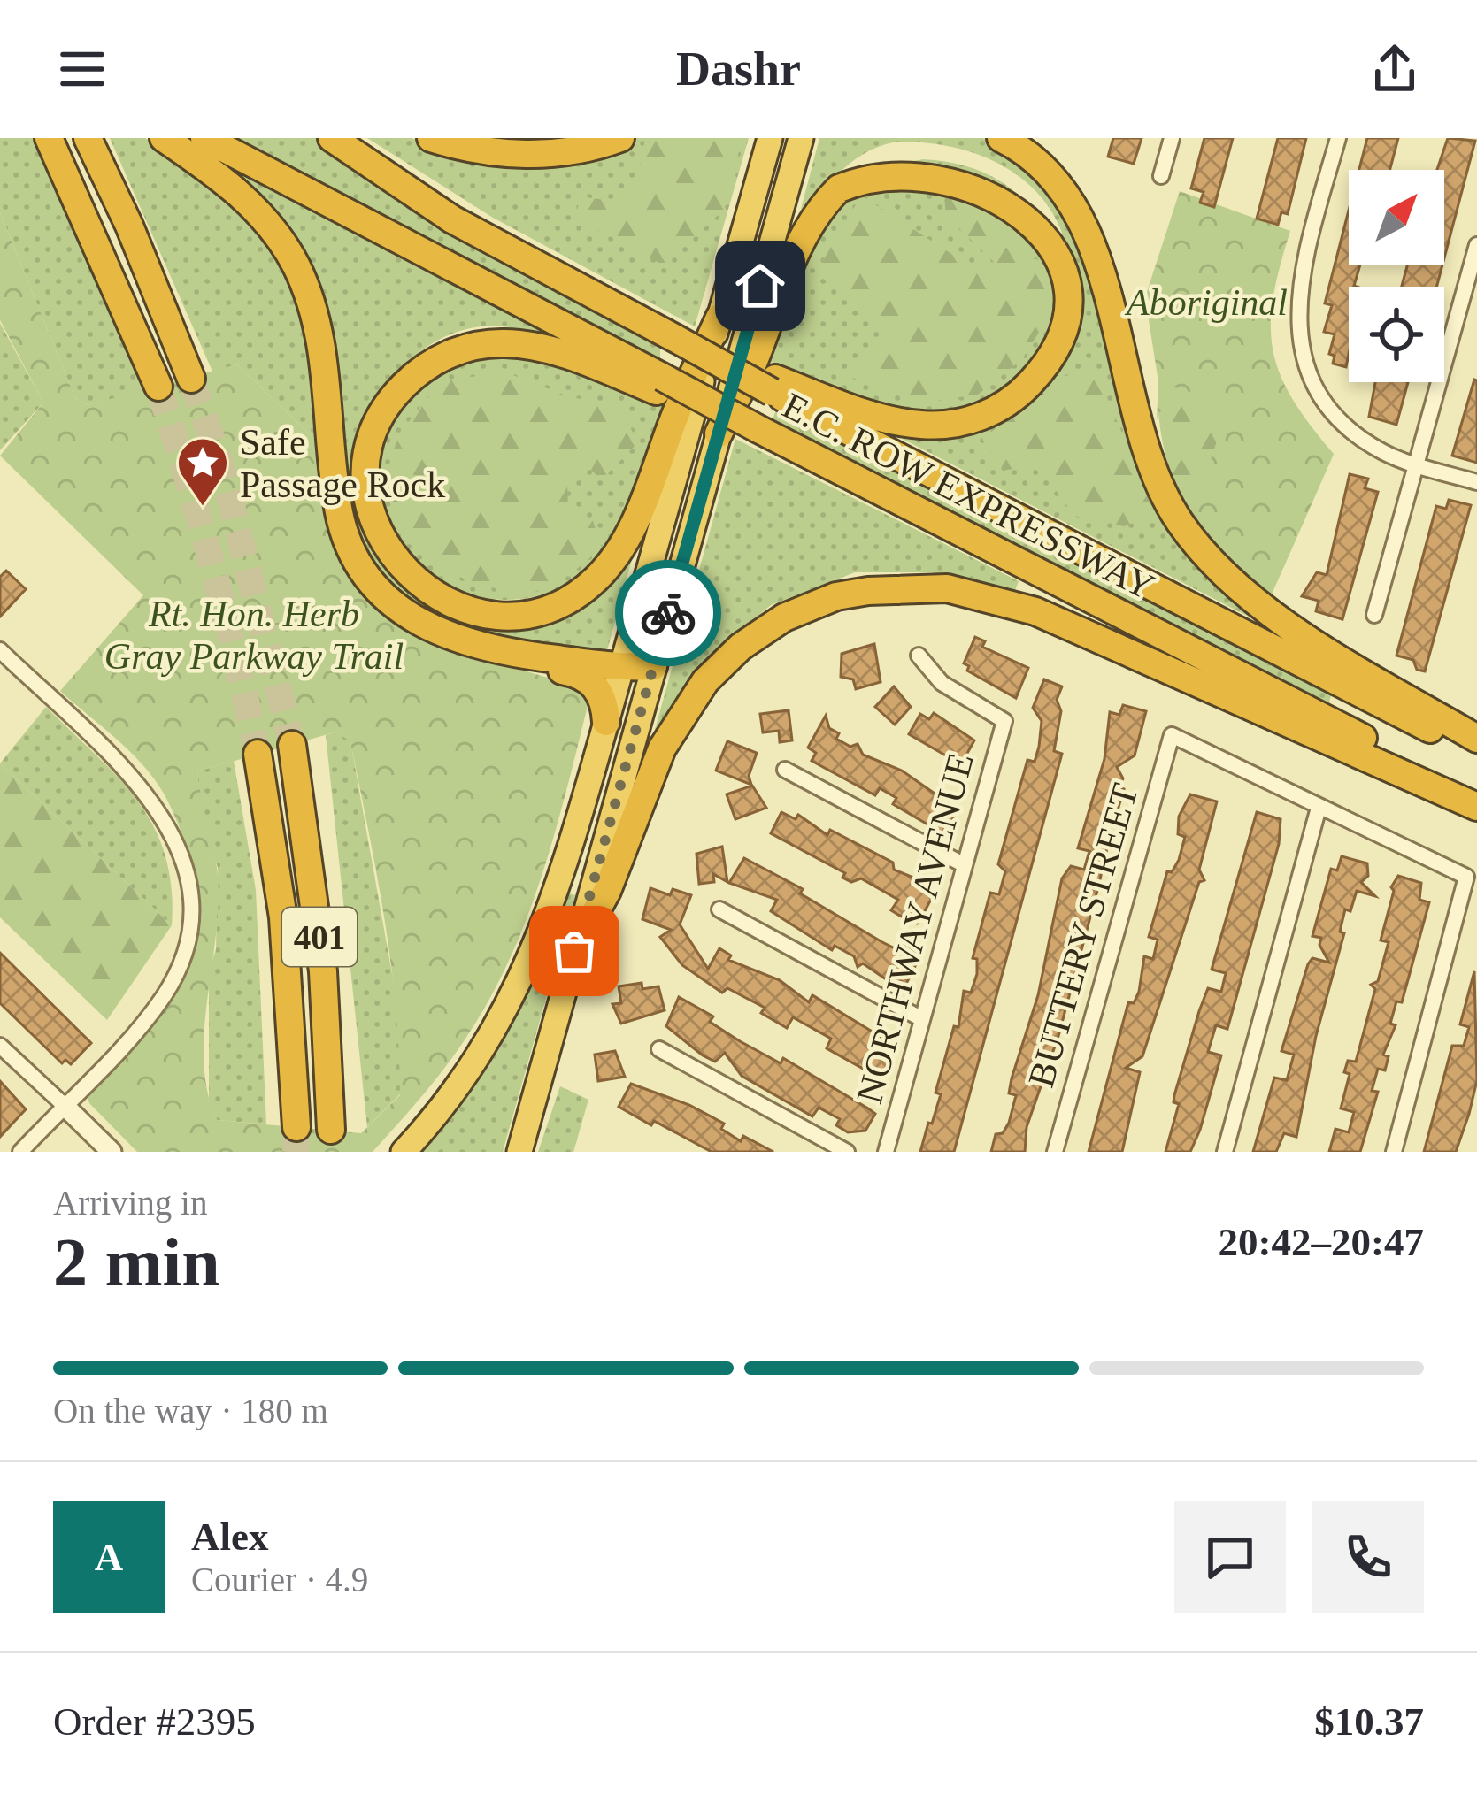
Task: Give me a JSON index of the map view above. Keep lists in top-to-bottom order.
{
  "streets": {
    "highway": ["E.C. ROW EXPRESSWAY", "401"],
    "street": ["NORTHWAY AVENUE", "BUTTERY STREET"]
  },
  "parks": ["Aboriginal", "Rt. Hon. Herb Gray Parkway Trail"],
  "places": {
    "place": ["Safe Passage Rock"]
  },
  "north": "top right",
  "page": {
    "header": "Dashr",
    "heading": ["2 min", "Arriving in", "20:42–20:47"],
    "panel": [
      "Alex",
      "Courier · 4.9",
      "Order #2395",
      "$10.37"
    ],
    "bar": "On the way · 180 m",
    "round": "A"
  }
}
